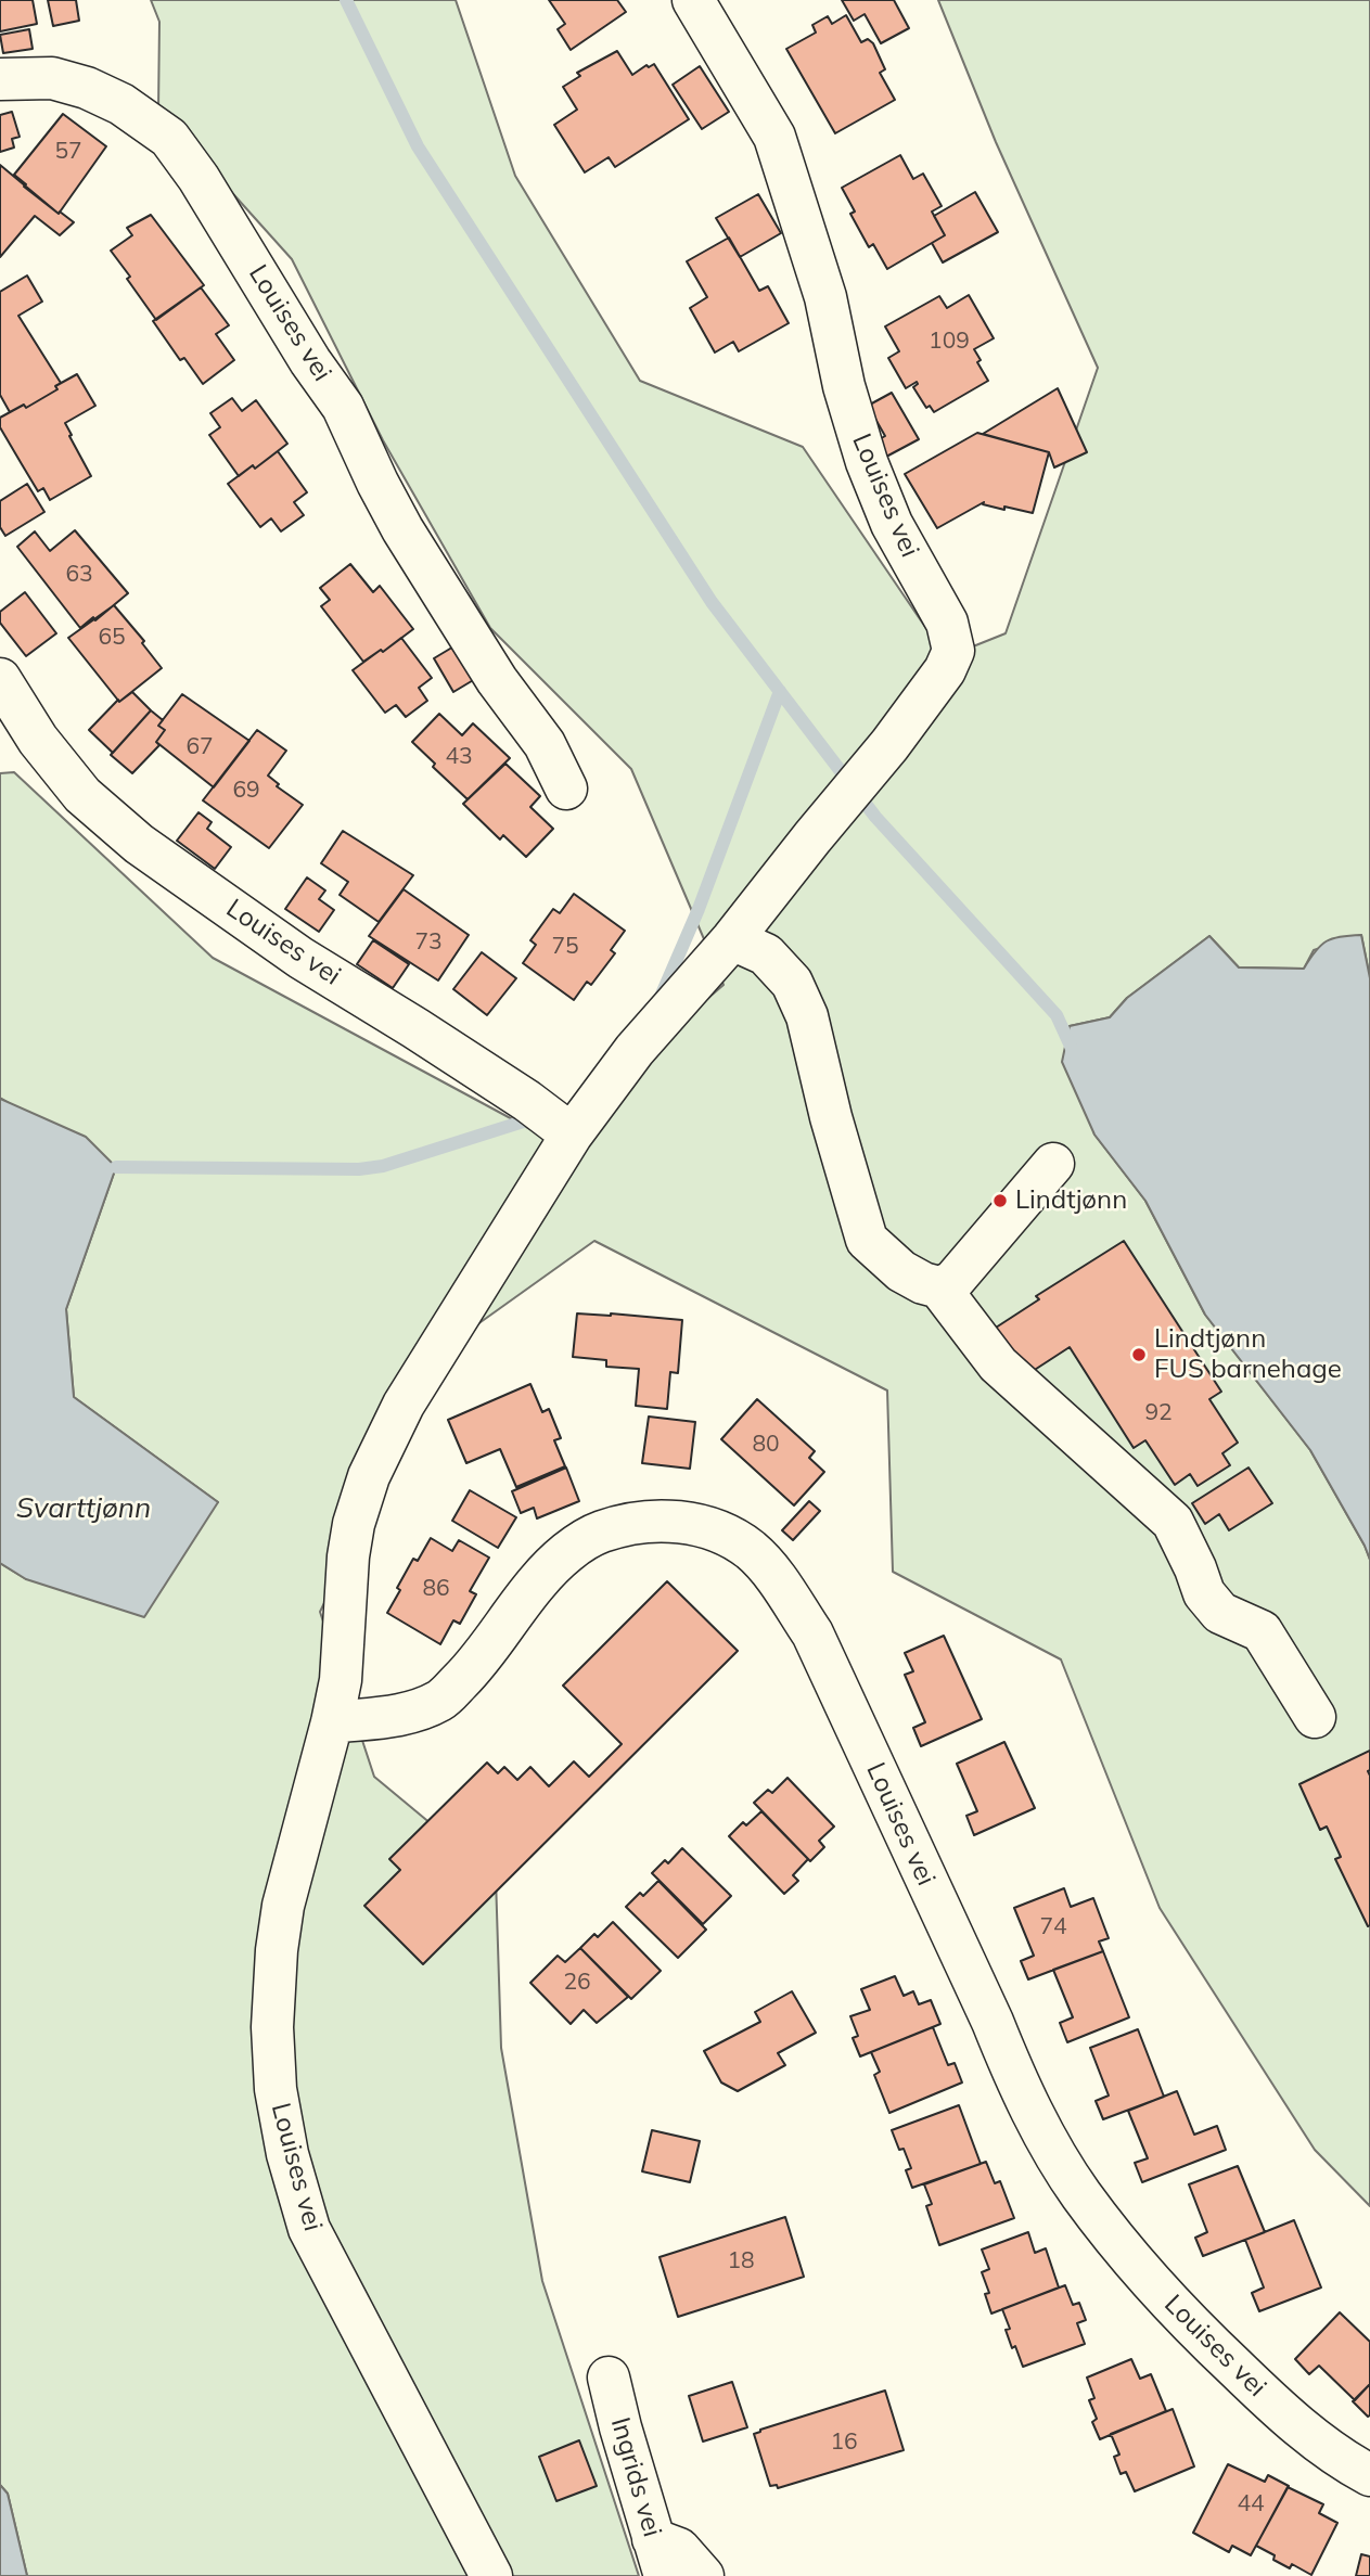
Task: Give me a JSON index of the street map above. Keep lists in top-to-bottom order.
{
  "streets": {
    "street": ["Louises vei", "Ingrids vei"]
  },
  "water": ["Svarttjønn"],
  "places": ["Lindtjønn", "Lindtjønn FUS barnehage"],
  "house_numbers": [
    "57",
    "109",
    "63",
    "65",
    "67",
    "43",
    "69",
    "73",
    "75",
    "92",
    "80",
    "86",
    "74",
    "26",
    "18",
    "16",
    "44"
  ]
}
